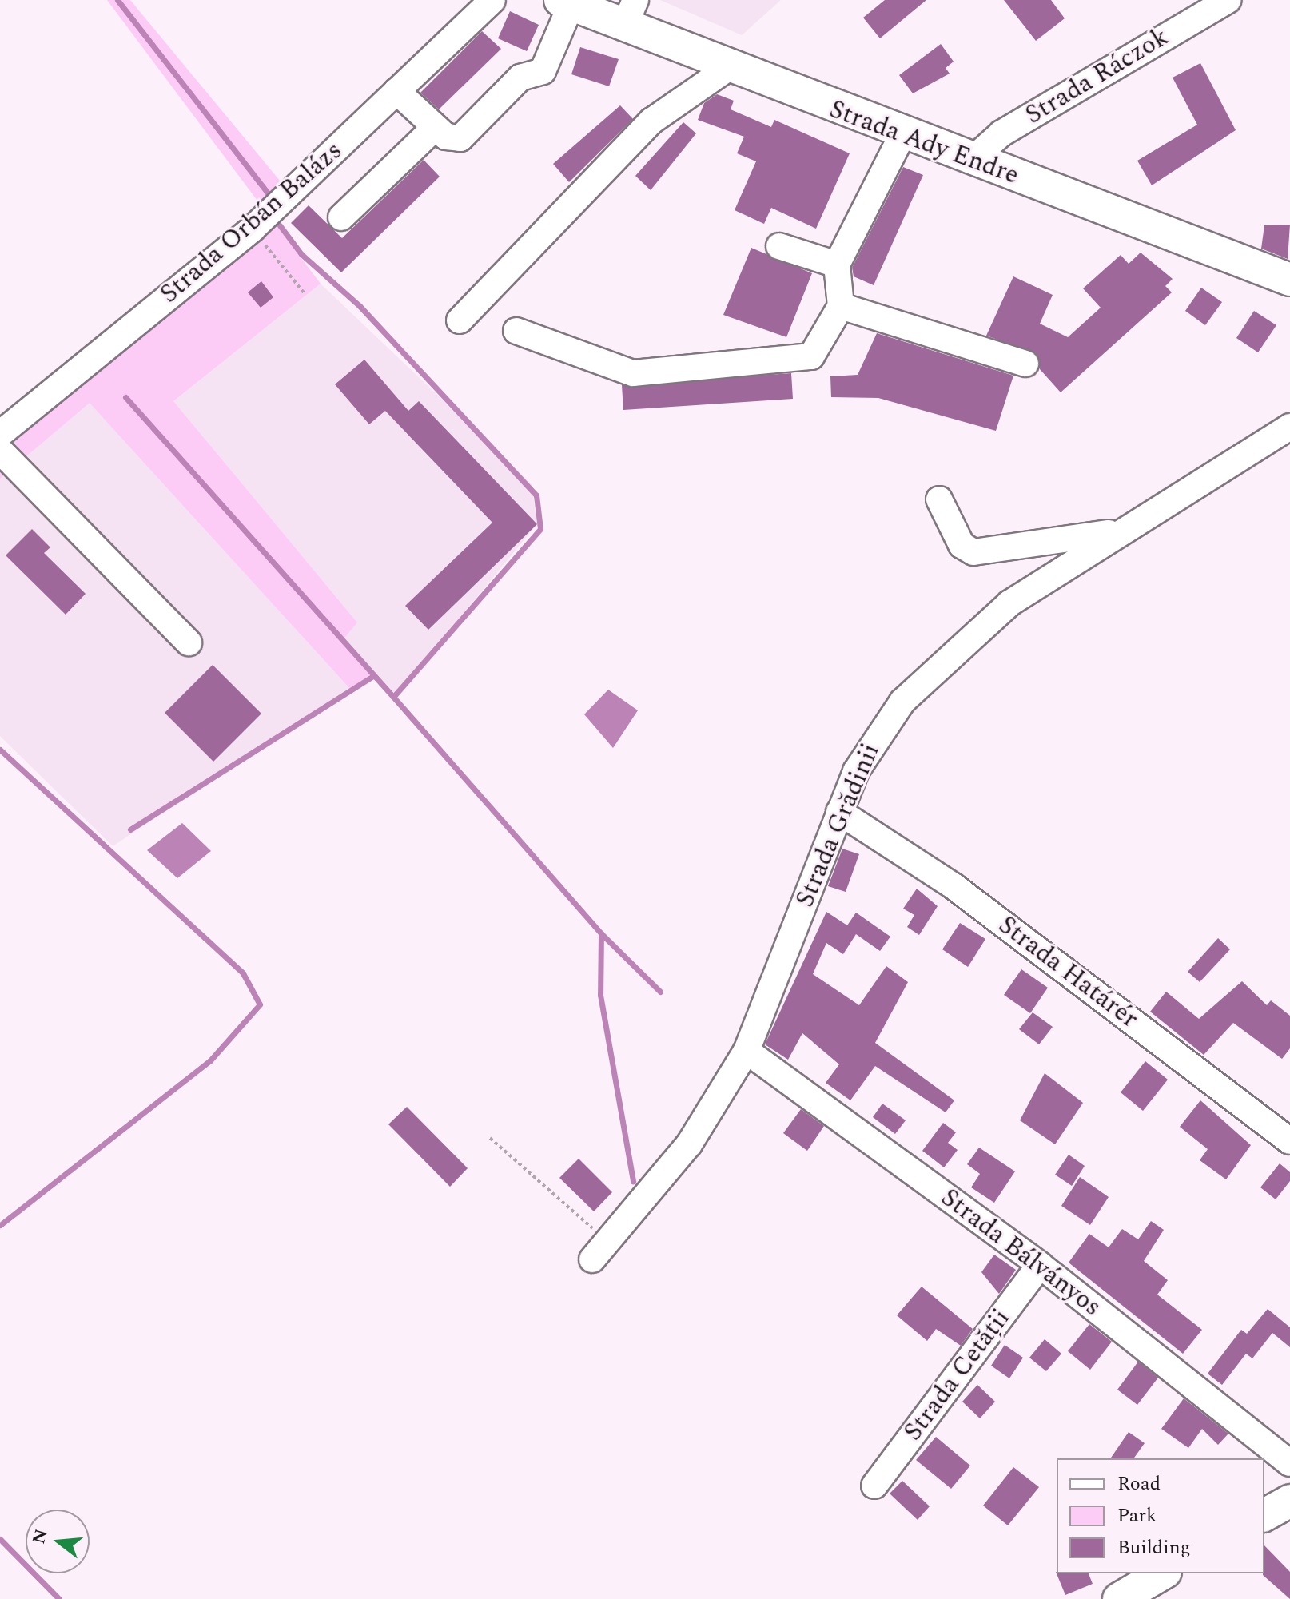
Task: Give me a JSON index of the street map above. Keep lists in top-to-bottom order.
{
  "streets": {
    "main road": ["Strada Ady Endre"],
    "street": [
      "Strada Ráczok",
      "Strada Orbán Balázs",
      "Strada Grădinii",
      "Strada Határér",
      "Strada Bálványos",
      "Strada Cetății"
    ]
  },
  "crossings": [
    ["Strada Ráczok", "Strada Ady Endre"],
    ["Strada Grădinii", "Strada Határér"],
    ["Strada Grădinii", "Strada Bálványos"],
    ["Strada Bálványos", "Strada Cetății"]
  ],
  "legend": ["Road", "Park", "Building"],
  "north": "left"
}
